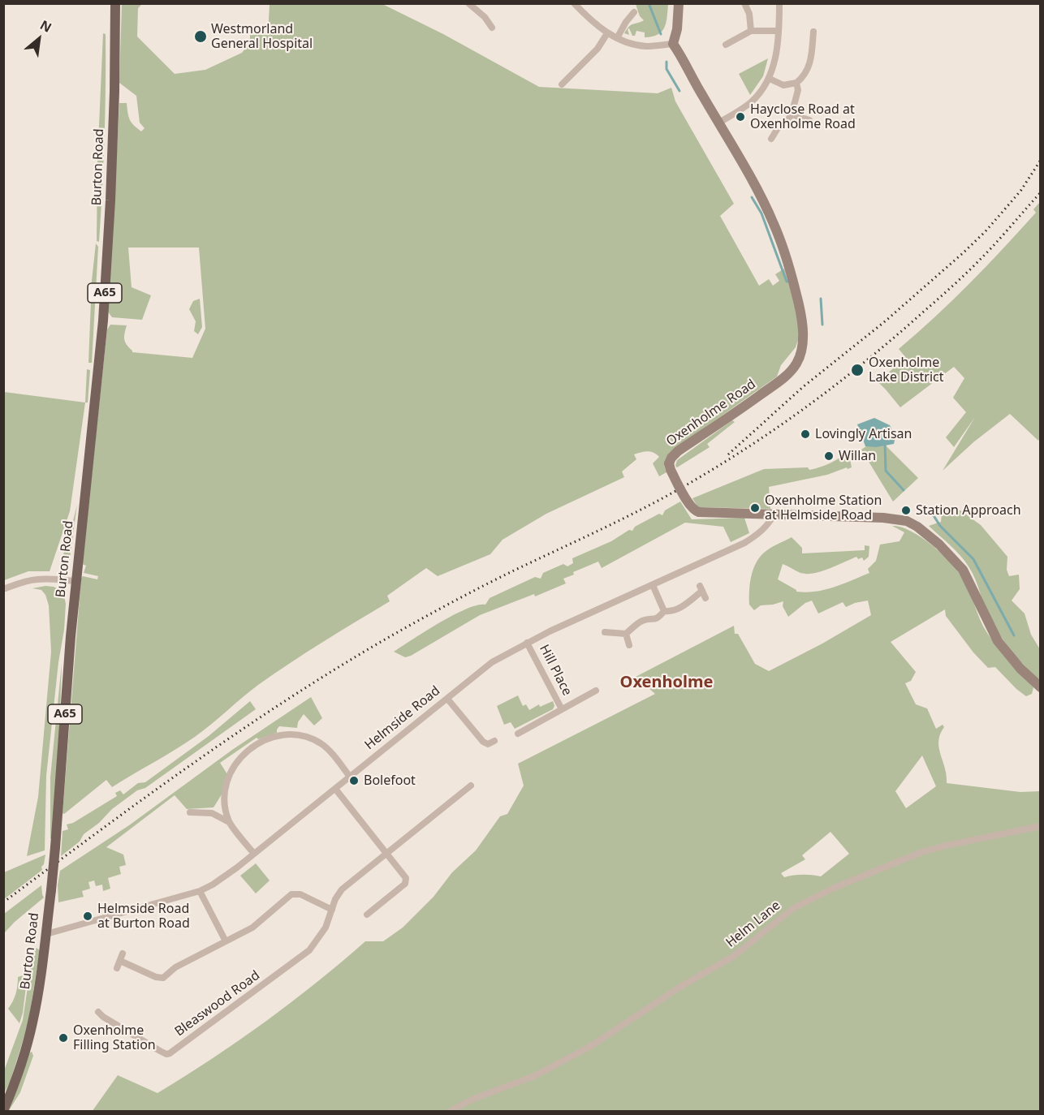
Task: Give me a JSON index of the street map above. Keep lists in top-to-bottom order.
{
  "streets": {
    "main road": ["Burton Road", "A65", "Oxenholme Road"],
    "street": [
      "Hill Place",
      "Helmside Road",
      "Helm Lane",
      "Bleaswood Road"
    ]
  },
  "crossings": [
    ["Burton Road", "Helmside Road"],
    ["Oxenholme Road", "Helmside Road"],
    ["Hill Place", "Helmside Road"]
  ],
  "districts": ["Oxenholme"],
  "places": [
    "Westmorland General Hospital",
    "Hayclose Road at Oxenholme Road",
    "Oxenholme Lake District",
    "Lovingly Artisan",
    "Willan",
    "Oxenholme Station at Helmside Road",
    "Station Approach",
    "Bolefoot",
    "Helmside Road at Burton Road",
    "Oxenholme Filling Station"
  ],
  "north": "top right"
}
